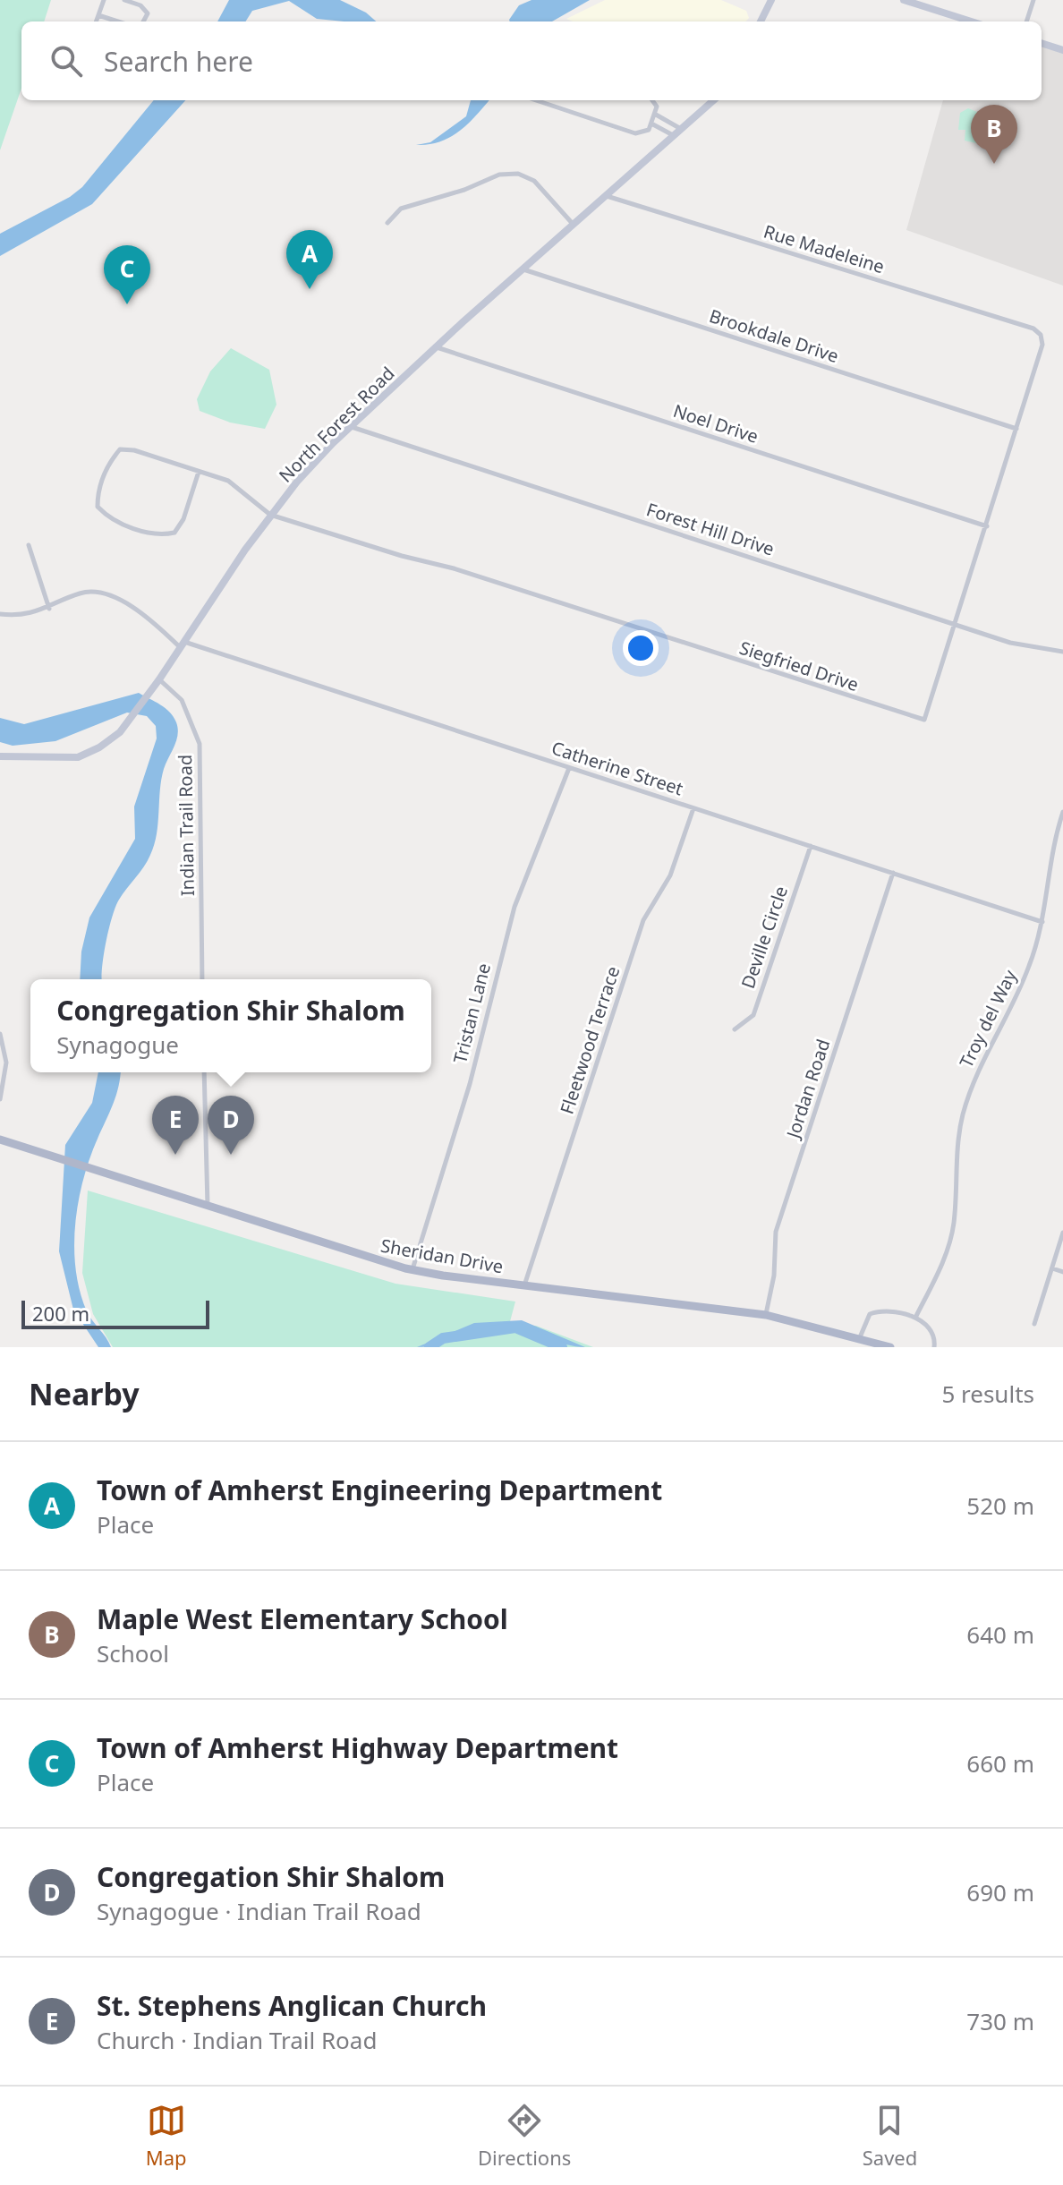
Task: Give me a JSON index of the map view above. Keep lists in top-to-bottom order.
{
  "streets": {
    "main road": ["Sheridan Drive"],
    "street": [
      "Rue Madeleine",
      "Brookdale Drive",
      "Noel Drive",
      "North Forest Road",
      "Forest Hill Drive",
      "Siegfried Drive",
      "Catherine Street",
      "Indian Trail Road",
      "Deville Circle",
      "Tristan Lane",
      "Troy del Way",
      "Fleetwood Terrace",
      "Jordan Road"
    ]
  },
  "crossings": [
    ["Rue Madeleine", "North Forest Road"],
    ["Rue Madeleine", "Siegfried Drive"],
    ["Brookdale Drive", "North Forest Road"],
    ["Brookdale Drive", "Siegfried Drive"],
    ["Noel Drive", "North Forest Road"],
    ["Noel Drive", "Siegfried Drive"],
    ["North Forest Road", "Forest Hill Drive"],
    ["North Forest Road", "Siegfried Drive"],
    ["North Forest Road", "Catherine Street"],
    ["North Forest Road", "Indian Trail Road"],
    ["Forest Hill Drive", "Siegfried Drive"],
    ["Catherine Street", "Deville Circle"],
    ["Catherine Street", "Tristan Lane"],
    ["Catherine Street", "Troy del Way"],
    ["Catherine Street", "Fleetwood Terrace"],
    ["Catherine Street", "Jordan Road"],
    ["Tristan Lane", "Sheridan Drive"],
    ["Fleetwood Terrace", "Sheridan Drive"],
    ["Jordan Road", "Sheridan Drive"]
  ],
  "scale_bar": "200 m",
  "page": {
    "search": "Search here",
    "pins": [
      "B",
      "A",
      "C",
      "D",
      "E"
    ],
    "popup": ["Congregation Shir Shalom", "Synagogue"],
    "scale": "200 m",
    "heading": ["Nearby", "5 results"],
    "list": [
      {
        "mark": "A",
        "name": "Town of Amherst Engineering Department",
        "note": "Place",
        "value": "520 m"
      },
      {
        "mark": "B",
        "name": "Maple West Elementary School",
        "note": "School",
        "value": "640 m"
      },
      {
        "mark": "C",
        "name": "Town of Amherst Highway Department",
        "note": "Place",
        "value": "660 m"
      },
      {
        "mark": "D",
        "name": "Congregation Shir Shalom",
        "note": "Synagogue · Indian Trail Road",
        "value": "690 m"
      },
      {
        "mark": "E",
        "name": "St. Stephens Anglican Church",
        "note": "Church · Indian Trail Road",
        "value": "730 m"
      }
    ],
    "nav": ["Map", "Directions", "Saved"]
  }
}
